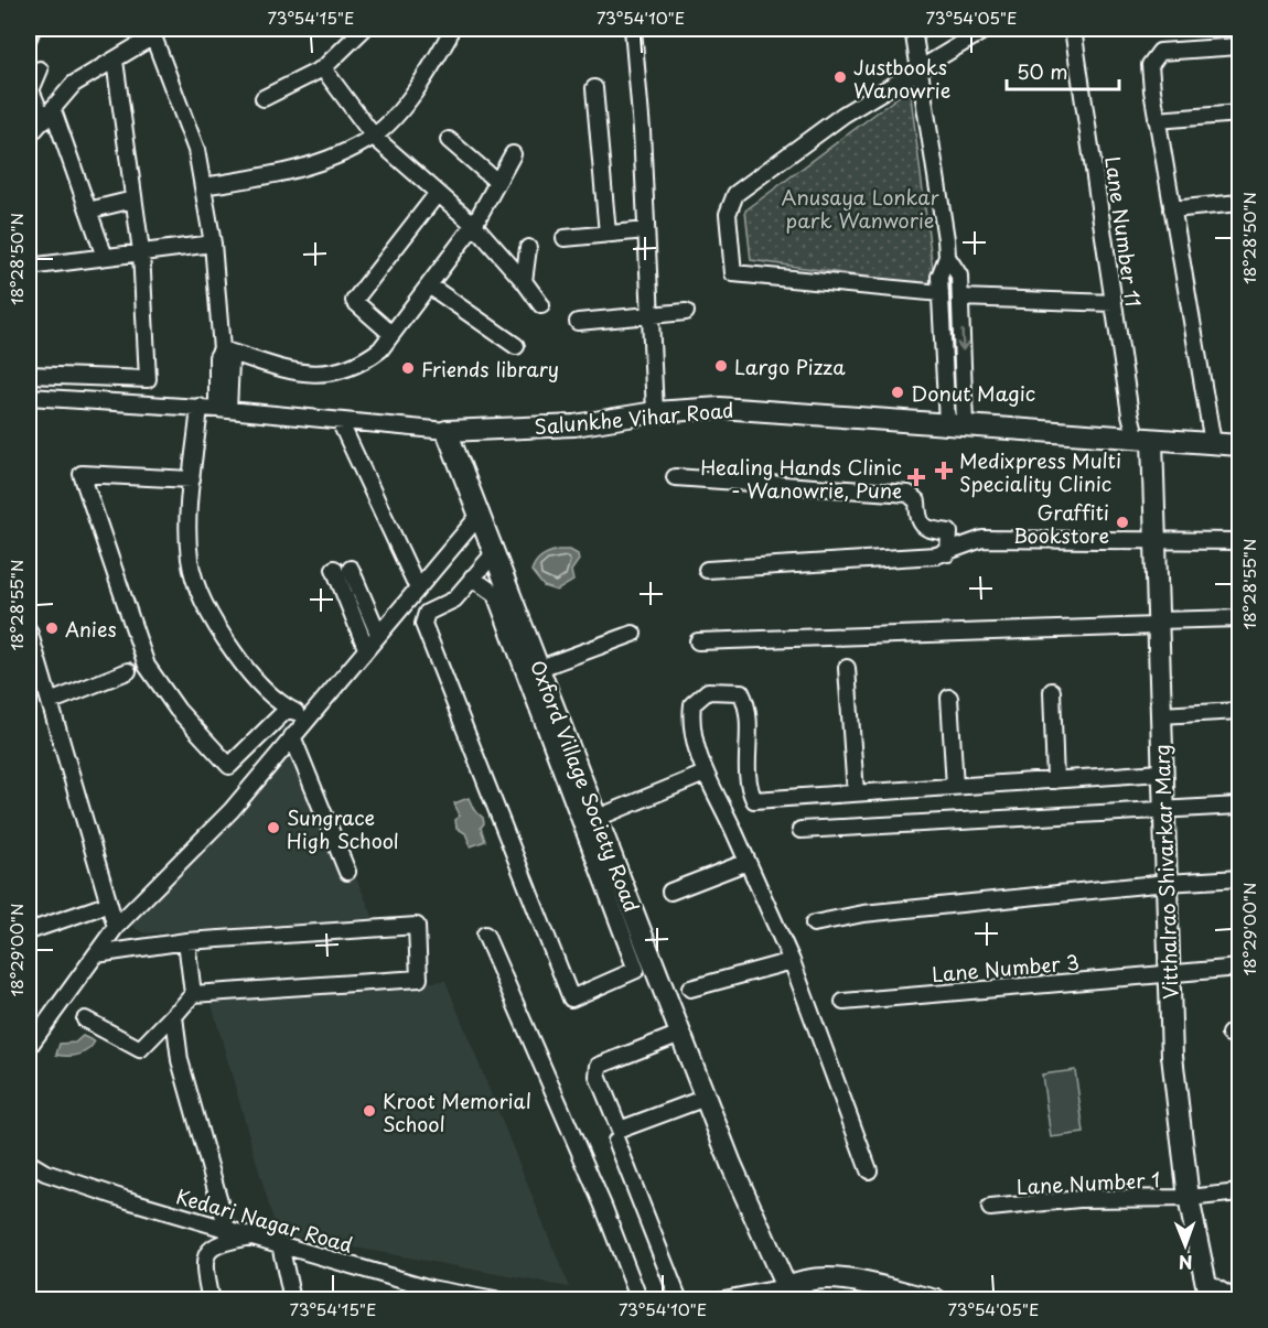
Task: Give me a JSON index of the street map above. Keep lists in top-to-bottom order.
{
  "streets": {
    "street": [
      "Lane Number 11",
      "Salunkhe Vihar Road",
      "Oxford Village Society Road",
      "Vitthalrao Shivarkar Marg",
      "Lane Number 3",
      "Lane Number 1",
      "Kedari Nagar Road"
    ]
  },
  "crossings": [
    ["Lane Number 11", "Salunkhe Vihar Road"],
    ["Lane Number 11", "Vitthalrao Shivarkar Marg"],
    ["Salunkhe Vihar Road", "Oxford Village Society Road"],
    ["Salunkhe Vihar Road", "Vitthalrao Shivarkar Marg"],
    ["Vitthalrao Shivarkar Marg", "Lane Number 3"],
    ["Vitthalrao Shivarkar Marg", "Lane Number 1"]
  ],
  "parks": ["Anusaya Lonkar park Wanworie"],
  "places": {
    "other": [
      "Justbooks Wanowrie",
      "Largo Pizza",
      "Friends library",
      "Donut Magic",
      "Graffiti Bookstore",
      "Anies",
      "Sungrace High School",
      "Kroot Memorial School"
    ],
    "health": ["Medixpress Multi Speciality Clinic", "Healing Hands Clinic - Wanowrie, Pune"]
  },
  "scale_bar": "50 m",
  "north": "bottom",
  "coordinates": [
    "73°54'15\"E",
    "73°54'10\"E",
    "73°54'05\"E",
    "18°28'50\"N",
    "18°28'55\"N",
    "18°29'00\"N"
  ]
}
